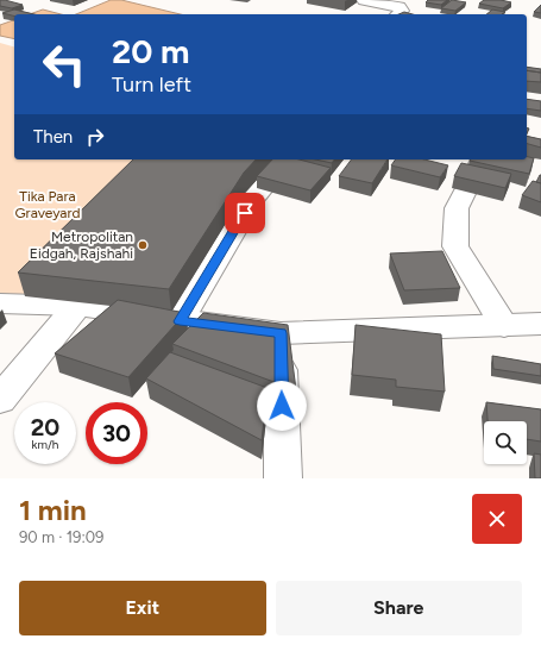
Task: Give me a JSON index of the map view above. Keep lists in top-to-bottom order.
{
  "parks": ["Tika Para Graveyard"],
  "places": ["Metropolitan Eidgah, Rajshahi"],
  "page": {
    "turn": ["20 m", "Turn left"],
    "then": "Then",
    "speed": "20 km/h",
    "limit": "30",
    "heading": ["1 min", "90 m · 19:09"],
    "buttons": ["Exit", "Share"]
  }
}
